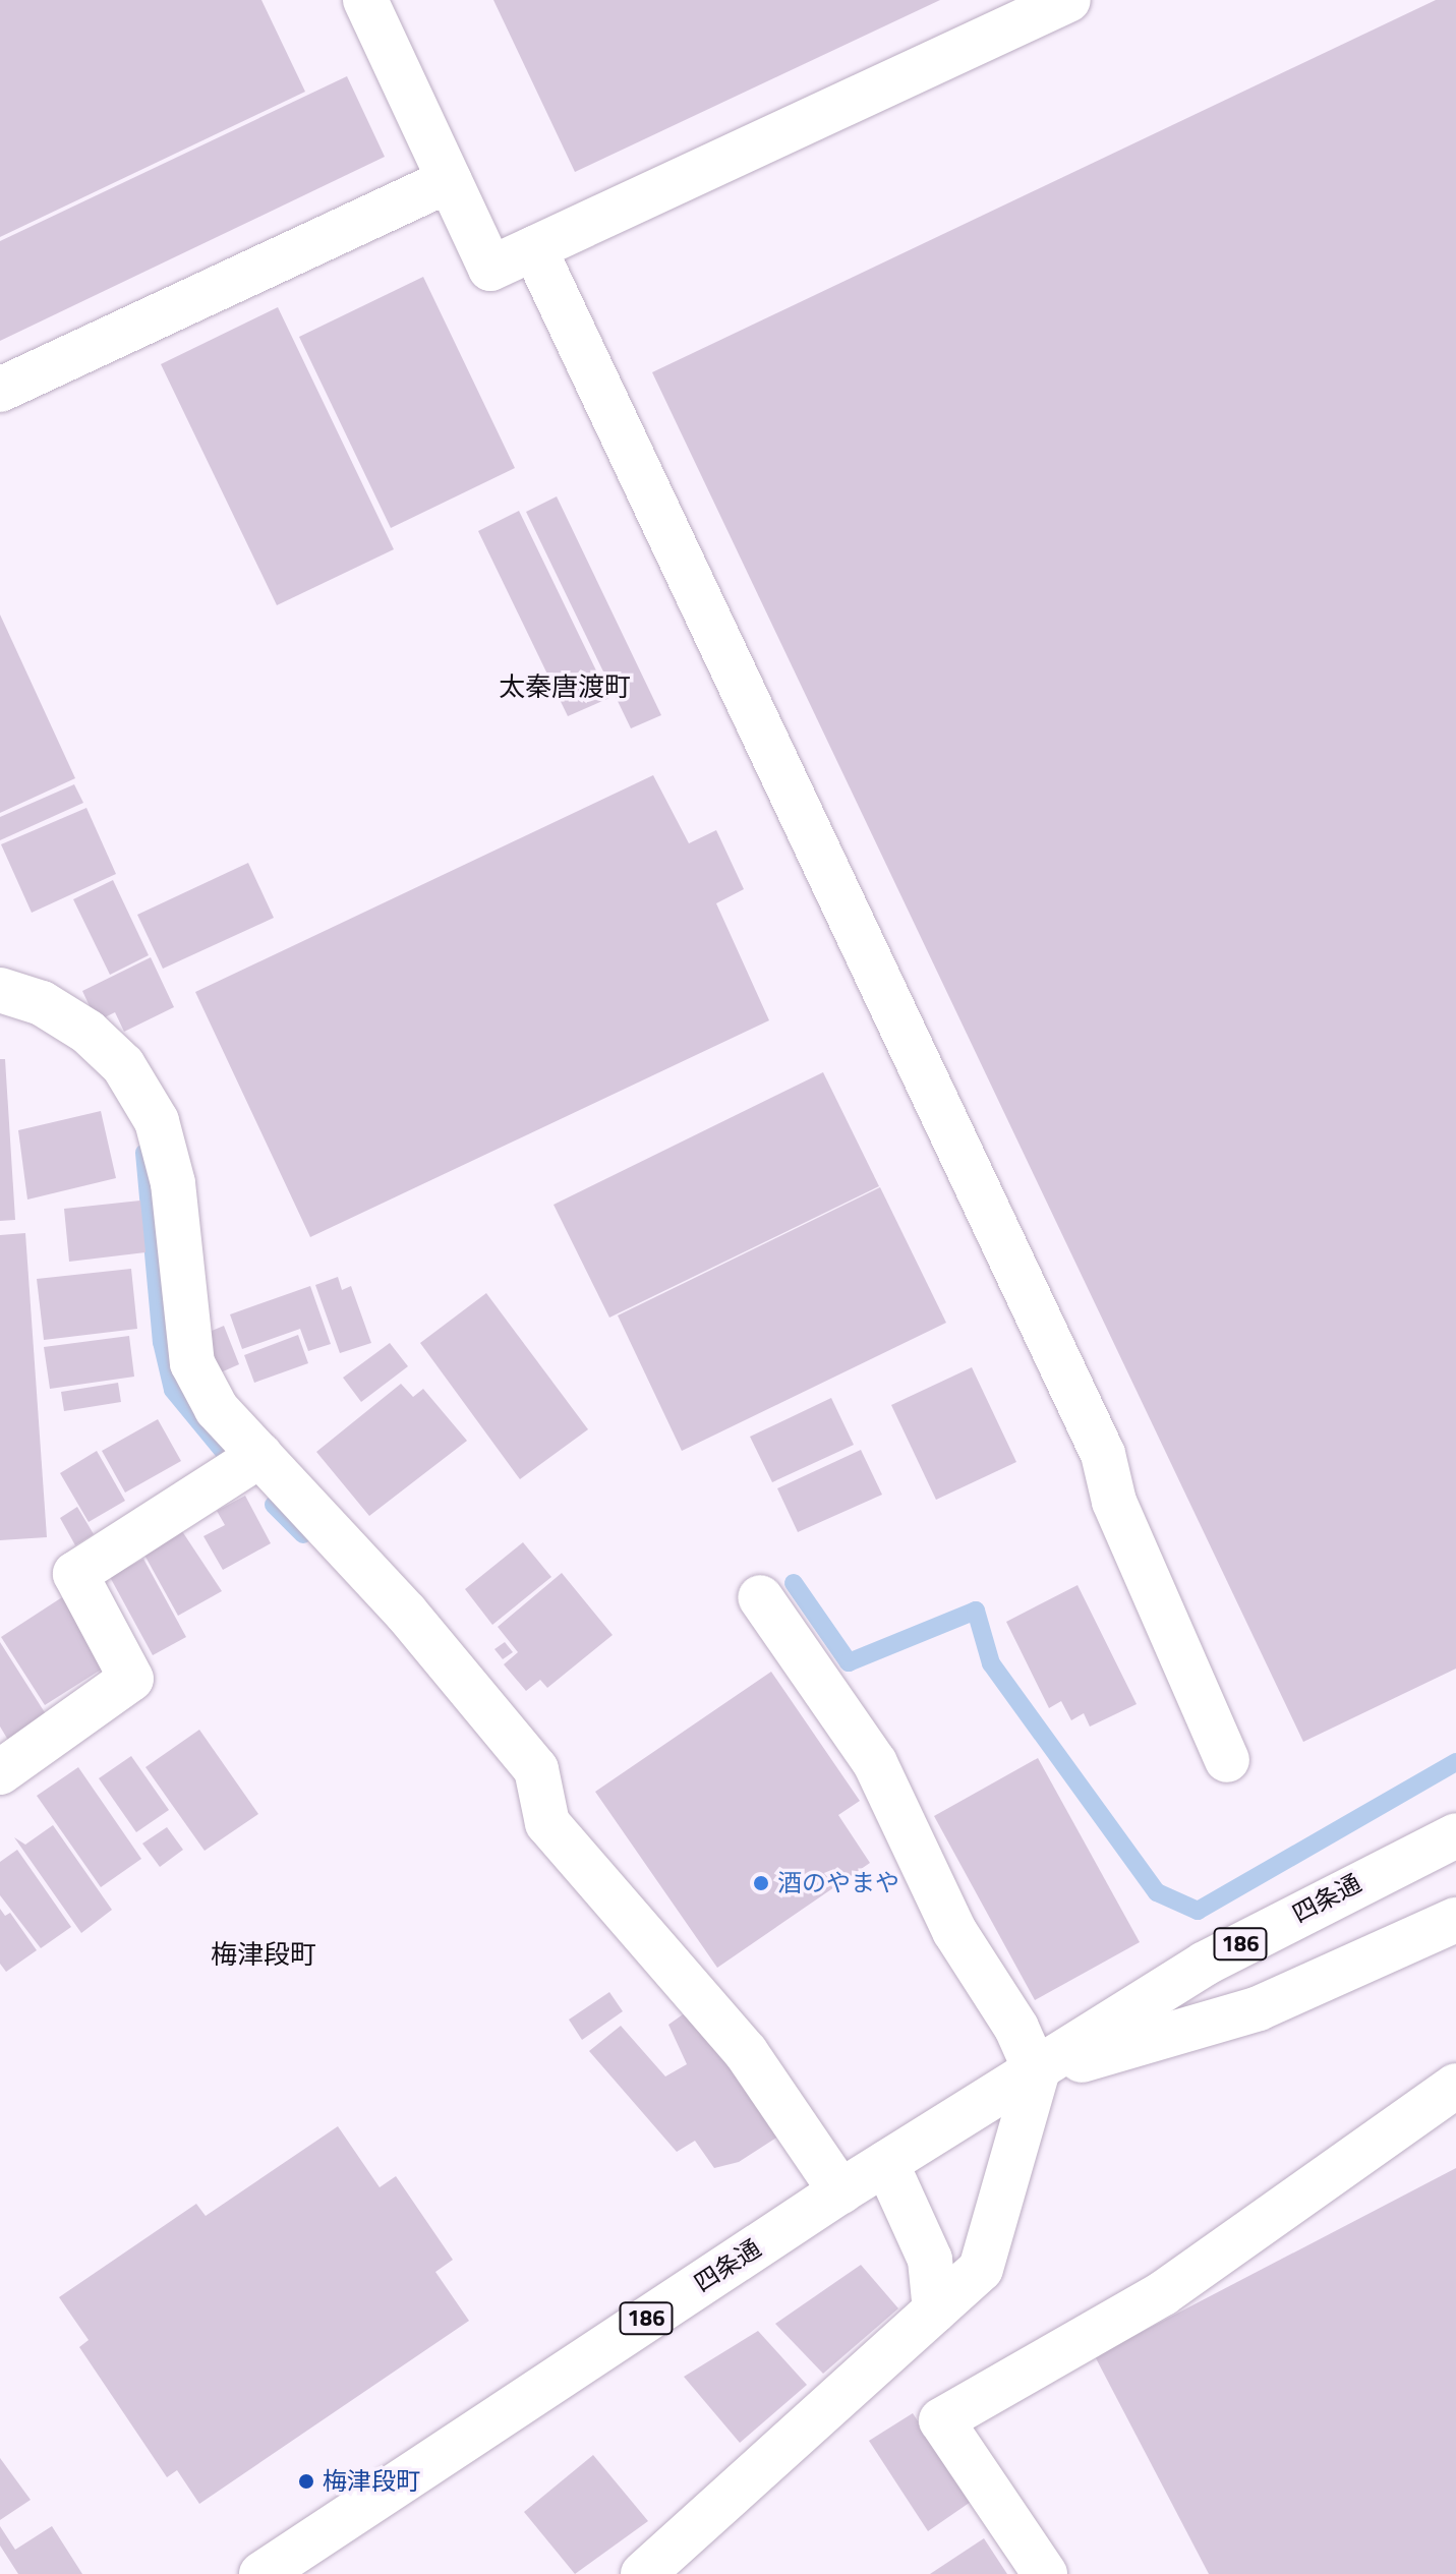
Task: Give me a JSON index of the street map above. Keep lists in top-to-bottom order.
{
  "streets": {
    "street": ["四条通", "186"]
  },
  "districts": ["太秦唐渡町", "梅津段町"],
  "places": ["酒のやまや", "梅津段町"]
}
